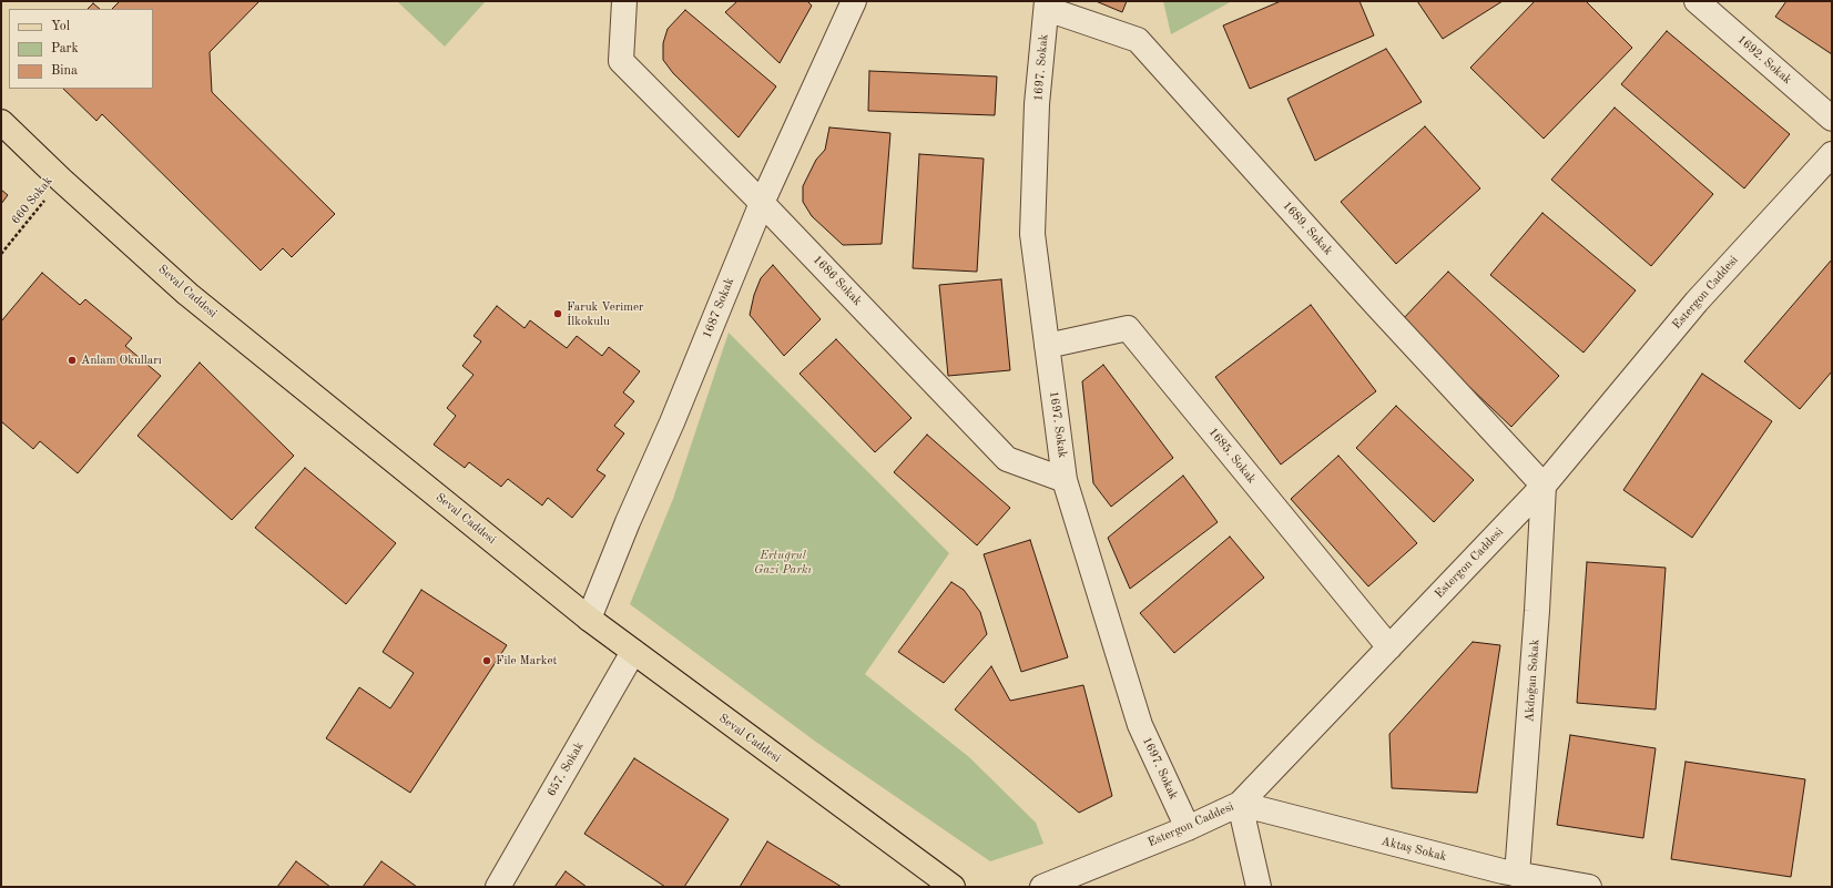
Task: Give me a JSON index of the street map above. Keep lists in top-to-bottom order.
{
  "streets": {
    "main road": ["Seval Caddesi"],
    "street": [
      "1692. Sokak",
      "1697. Sokak",
      "1689. Sokak",
      "1686 Sokak",
      "Estergon Caddesi",
      "1687 Sokak",
      "1685. Sokak",
      "Akdoğan Sokak",
      "657. Sokak",
      "Aktaş Sokak"
    ],
    "path": ["660 Sokak"]
  },
  "crossings": [
    ["1697. Sokak", "1689. Sokak"],
    ["1697. Sokak", "1686 Sokak"],
    ["1697. Sokak", "Estergon Caddesi"],
    ["1697. Sokak", "1685. Sokak"],
    ["660 Sokak", "Seval Caddesi"],
    ["1689. Sokak", "Estergon Caddesi"],
    ["1689. Sokak", "Akdoğan Sokak"],
    ["1686 Sokak", "1687 Sokak"],
    ["Seval Caddesi", "1687 Sokak"],
    ["Seval Caddesi", "657. Sokak"],
    ["Estergon Caddesi", "1685. Sokak"],
    ["Estergon Caddesi", "Akdoğan Sokak"],
    ["Estergon Caddesi", "Aktaş Sokak"],
    ["Akdoğan Sokak", "Aktaş Sokak"]
  ],
  "parks": ["Ertuğrul Gazi Parkı"],
  "places": ["Faruk Verimer İlkokulu", "Anlam Okulları", "File Market"],
  "legend": ["Yol", "Park", "Bina"]
}
